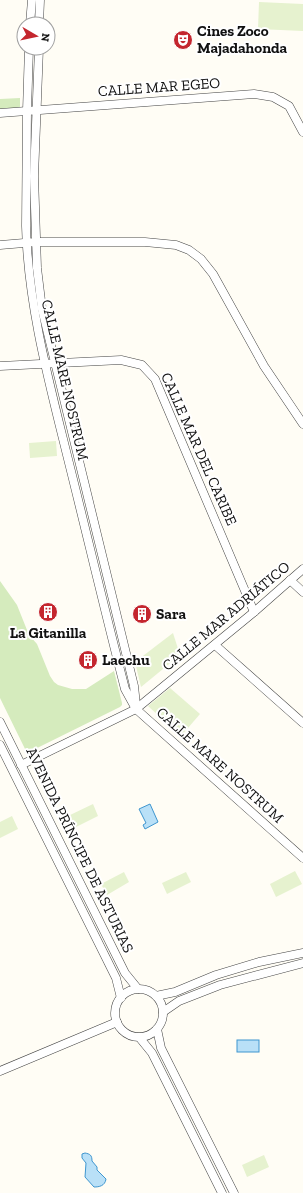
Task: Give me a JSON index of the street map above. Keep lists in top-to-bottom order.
{
  "streets": {
    "street": [
      "CALLE MAR EGEO",
      "CALLE MARE NOSTRUM",
      "CALLE MAR DEL CARIBE",
      "CALLE MAR ADRIÁTICO",
      "AVENIDA PRÍNCIPE DE ASTURIAS"
    ]
  },
  "crossings": [
    ["CALLE MAR EGEO", "CALLE MARE NOSTRUM"],
    ["CALLE MARE NOSTRUM", "CALLE MAR DEL CARIBE"],
    ["CALLE MARE NOSTRUM", "CALLE MAR ADRIÁTICO"],
    ["CALLE MAR DEL CARIBE", "CALLE MAR ADRIÁTICO"],
    ["CALLE MAR ADRIÁTICO", "AVENIDA PRÍNCIPE DE ASTURIAS"]
  ],
  "places": {
    "theatre": ["Cines Zoco Majadahonda"],
    "building": ["La Gitanilla", "Sara", "Laechu"]
  },
  "north": "right"
}
